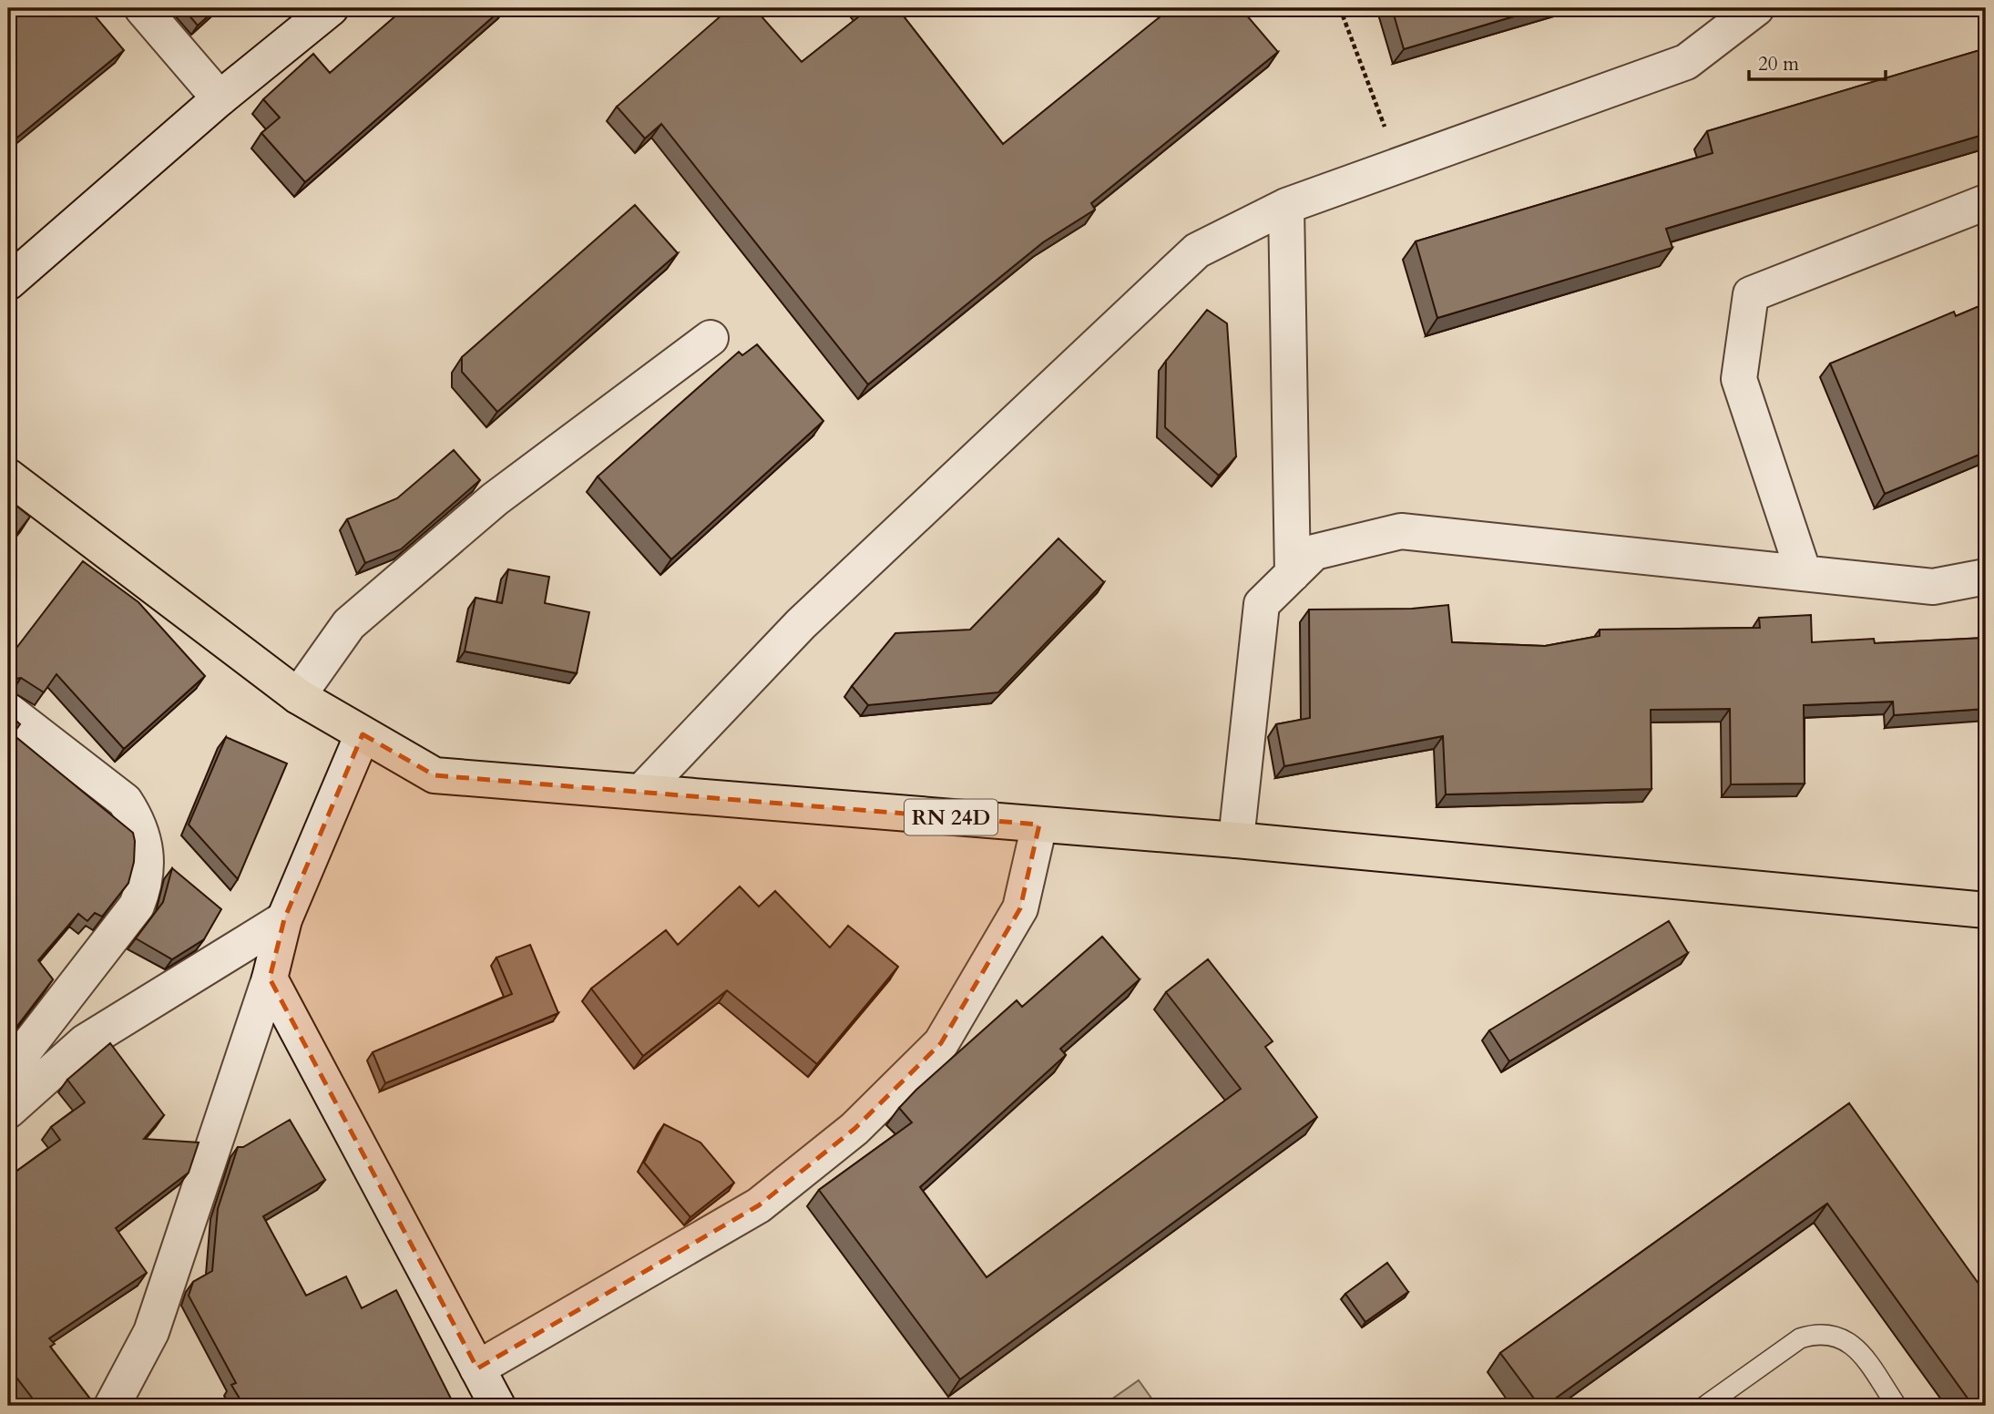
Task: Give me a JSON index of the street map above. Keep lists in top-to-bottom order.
{
  "streets": {
    "main road": ["RN 24D"]
  },
  "scale_bar": "20 m"
}
